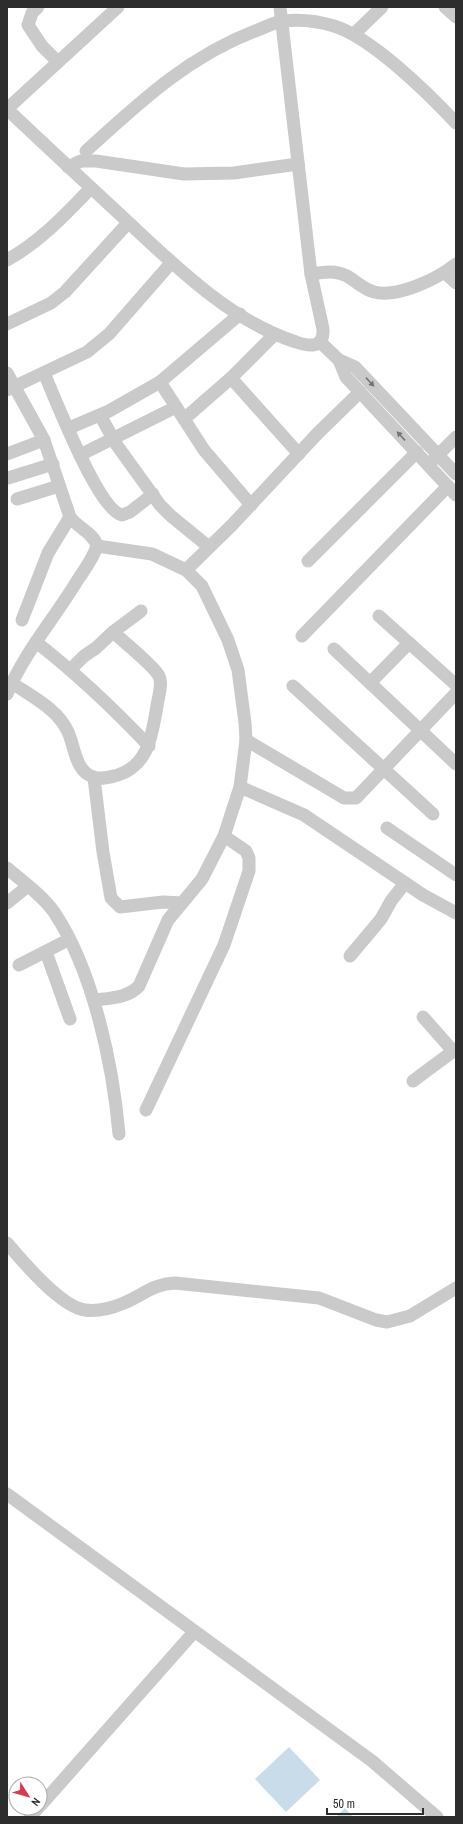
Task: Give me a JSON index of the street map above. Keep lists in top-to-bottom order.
{
  "scale_bar": "50 m",
  "north": "bottom right"
}
